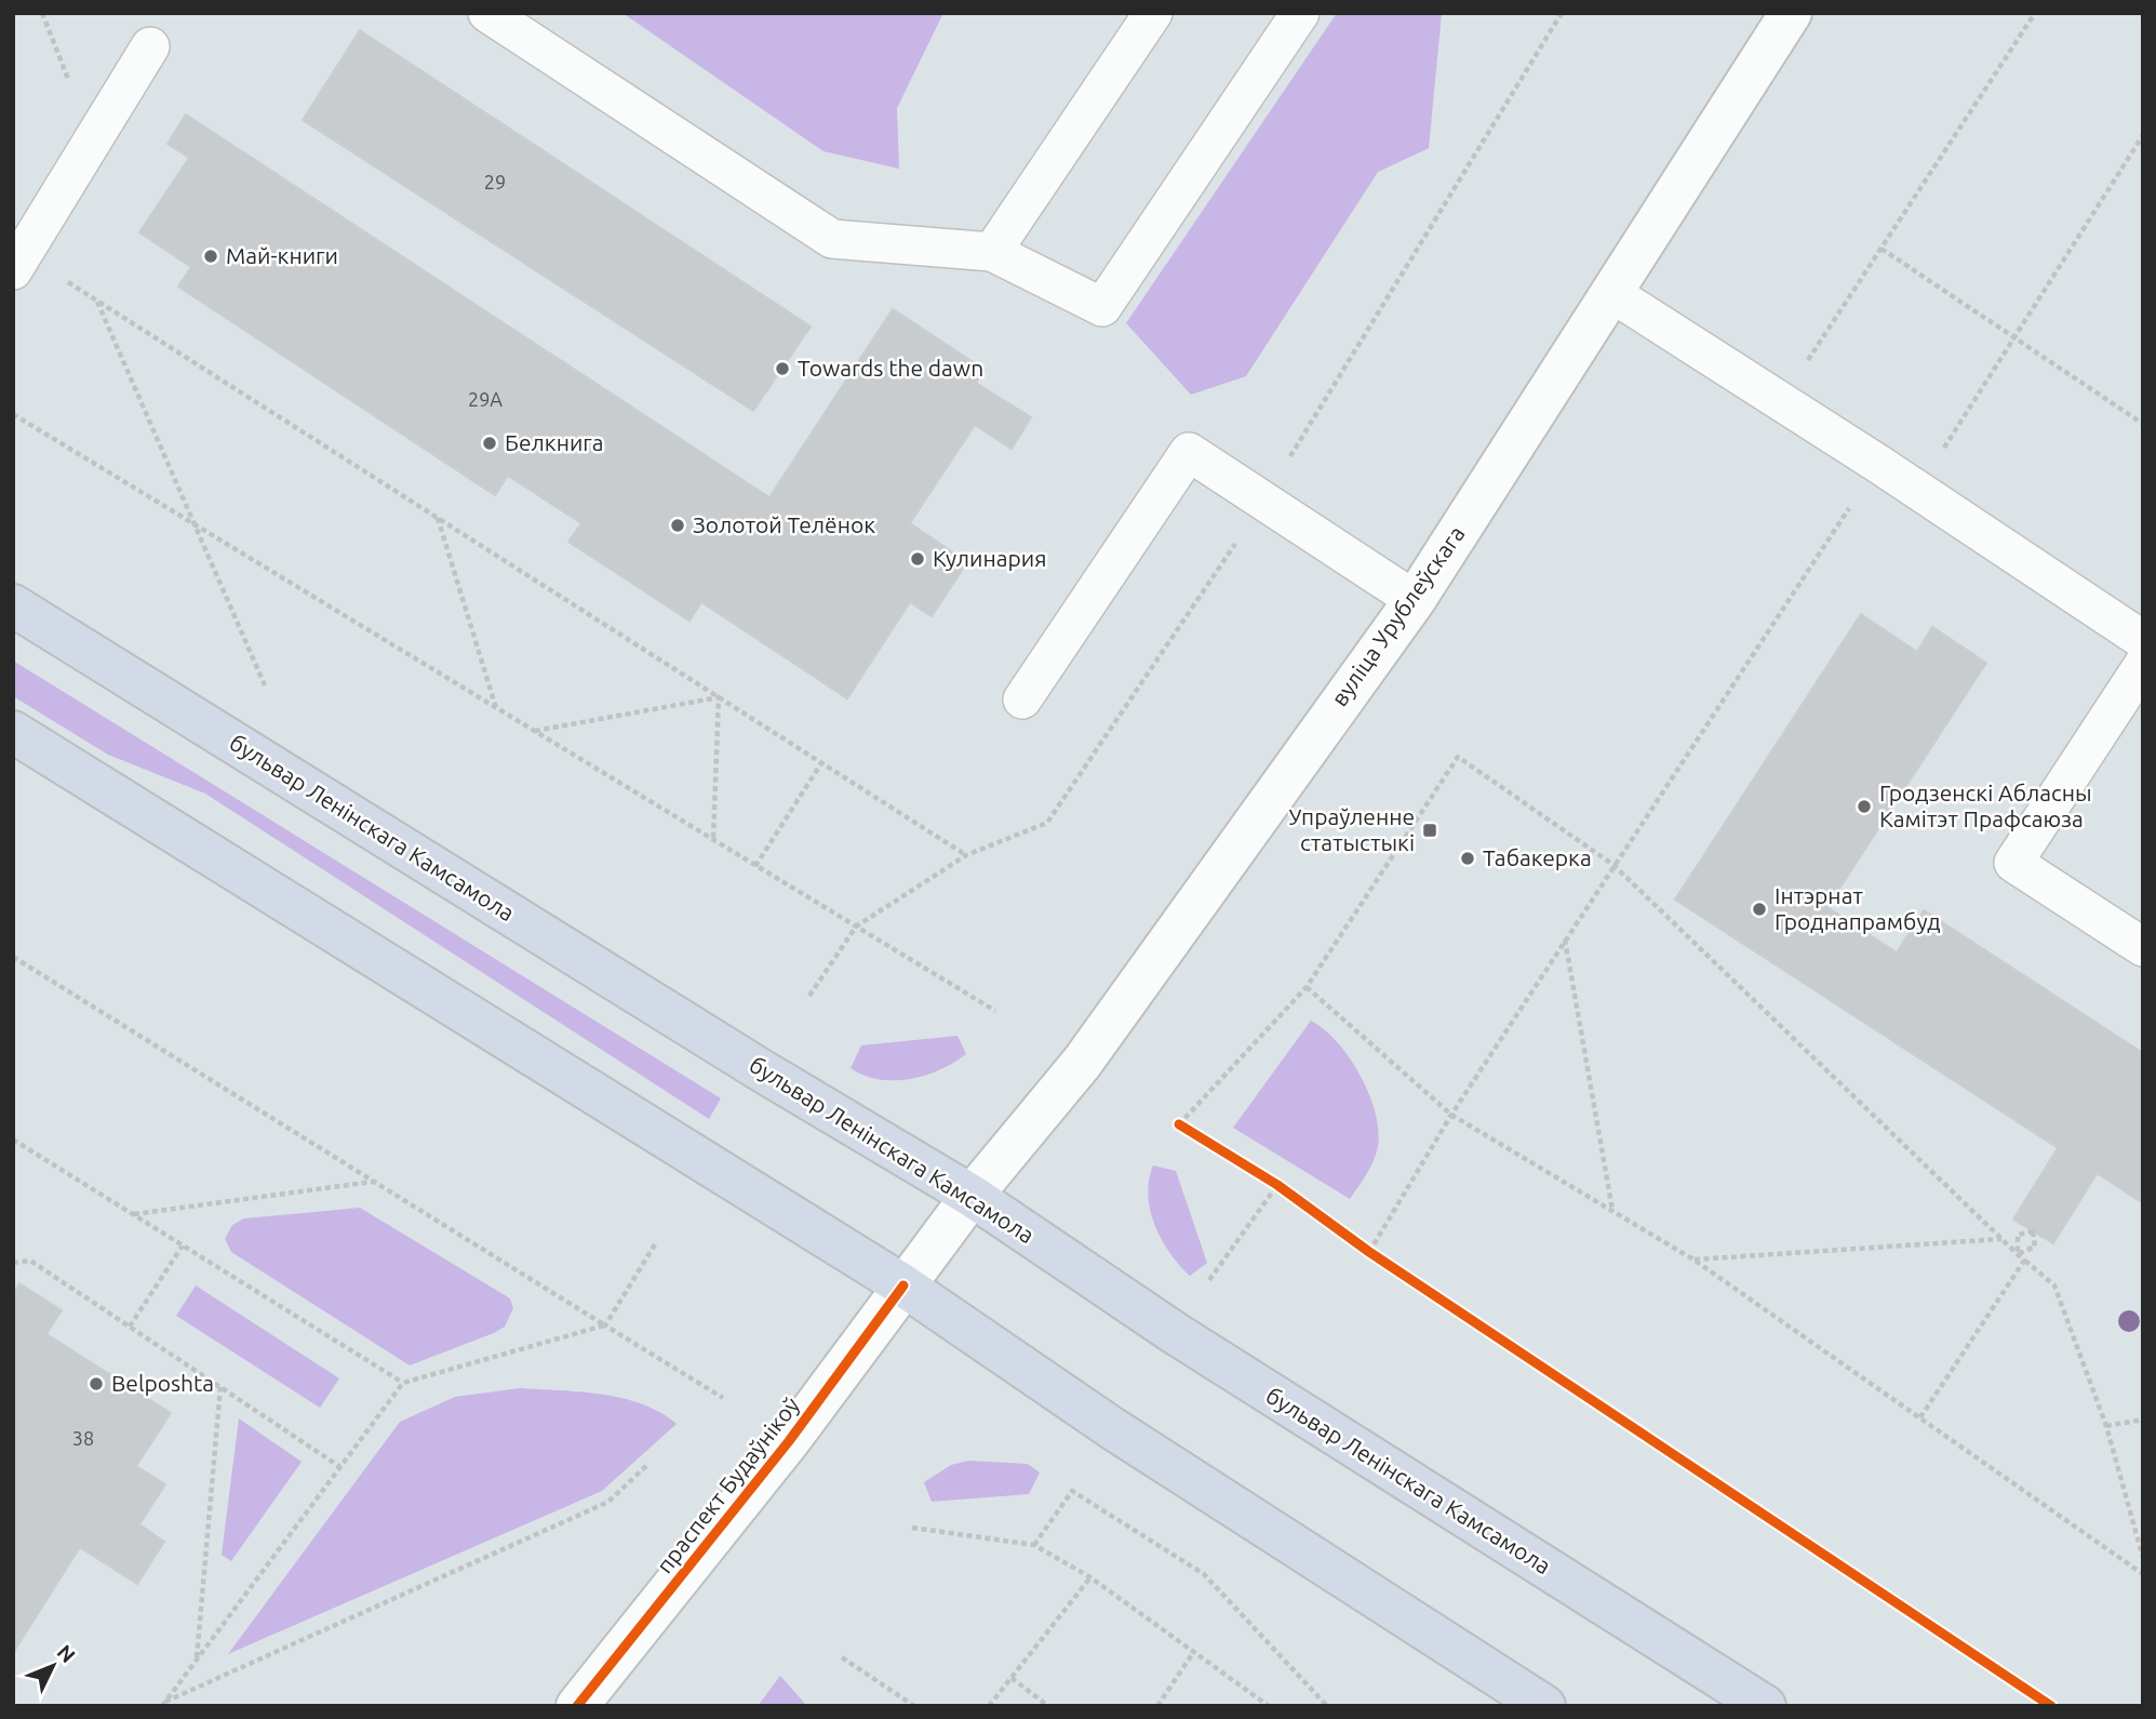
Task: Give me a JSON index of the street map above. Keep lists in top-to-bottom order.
{
  "streets": {
    "main road": ["вуліца Урублеўскага", "бульвар Ленінскага Камсамола", "праспект Будаўнікоў"]
  },
  "crossings": [
    ["вуліца Урублеўскага", "бульвар Ленінскага Камсамола"],
    ["вуліца Урублеўскага", "праспект Будаўнікоў"]
  ],
  "places": {
    "other": [
      "Май-книги",
      "Towards the dawn",
      "Белкнига",
      "Золотой Телёнок",
      "Кулинария",
      "Гродзенскі Абласны Камітэт Прафсаюза",
      "Табакерка",
      "Інтэрнат Гроднапрамбуд",
      "Belposhta"
    ],
    "transit": ["Упраўленне статыстыкі"]
  },
  "house_numbers": ["29", "29А", "38"],
  "north": "top right"
}
